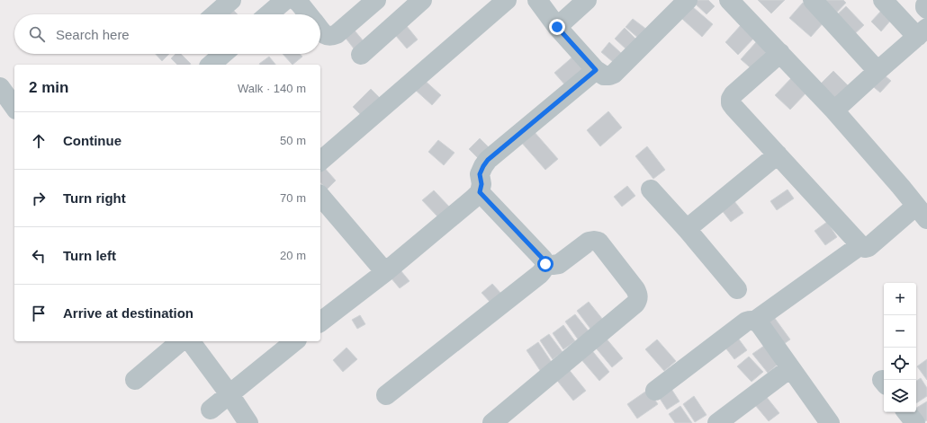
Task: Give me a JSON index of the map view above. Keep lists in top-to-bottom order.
{
  "page": {
    "search": "Search here",
    "heading": ["2 min", "Walk · 140 m"],
    "list": [
      ["Continue", "50 m"],
      ["Turn right", "70 m"],
      ["Turn left", "20 m"],
      "Arrive at destination"
    ],
    "map_buttons": ["+", "−"]
  }
}
